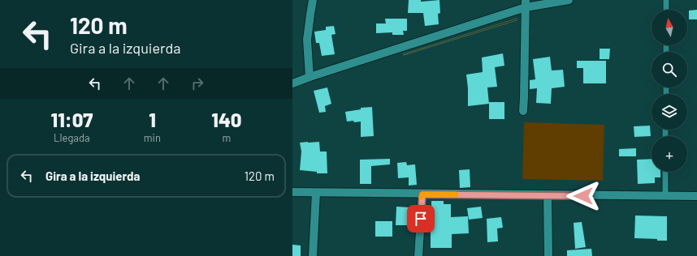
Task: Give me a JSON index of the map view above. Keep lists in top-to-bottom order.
{
  "north": "top",
  "page": {
    "turn": ["120 m", "Gira a la izquierda"],
    "map_buttons": "+",
    "eta": [
      "11:07",
      "Llegada",
      "1",
      "min",
      "140",
      "m"
    ],
    "list": [
      {
        "name": "Gira a la izquierda",
        "value": "120 m"
      }
    ]
  }
}
